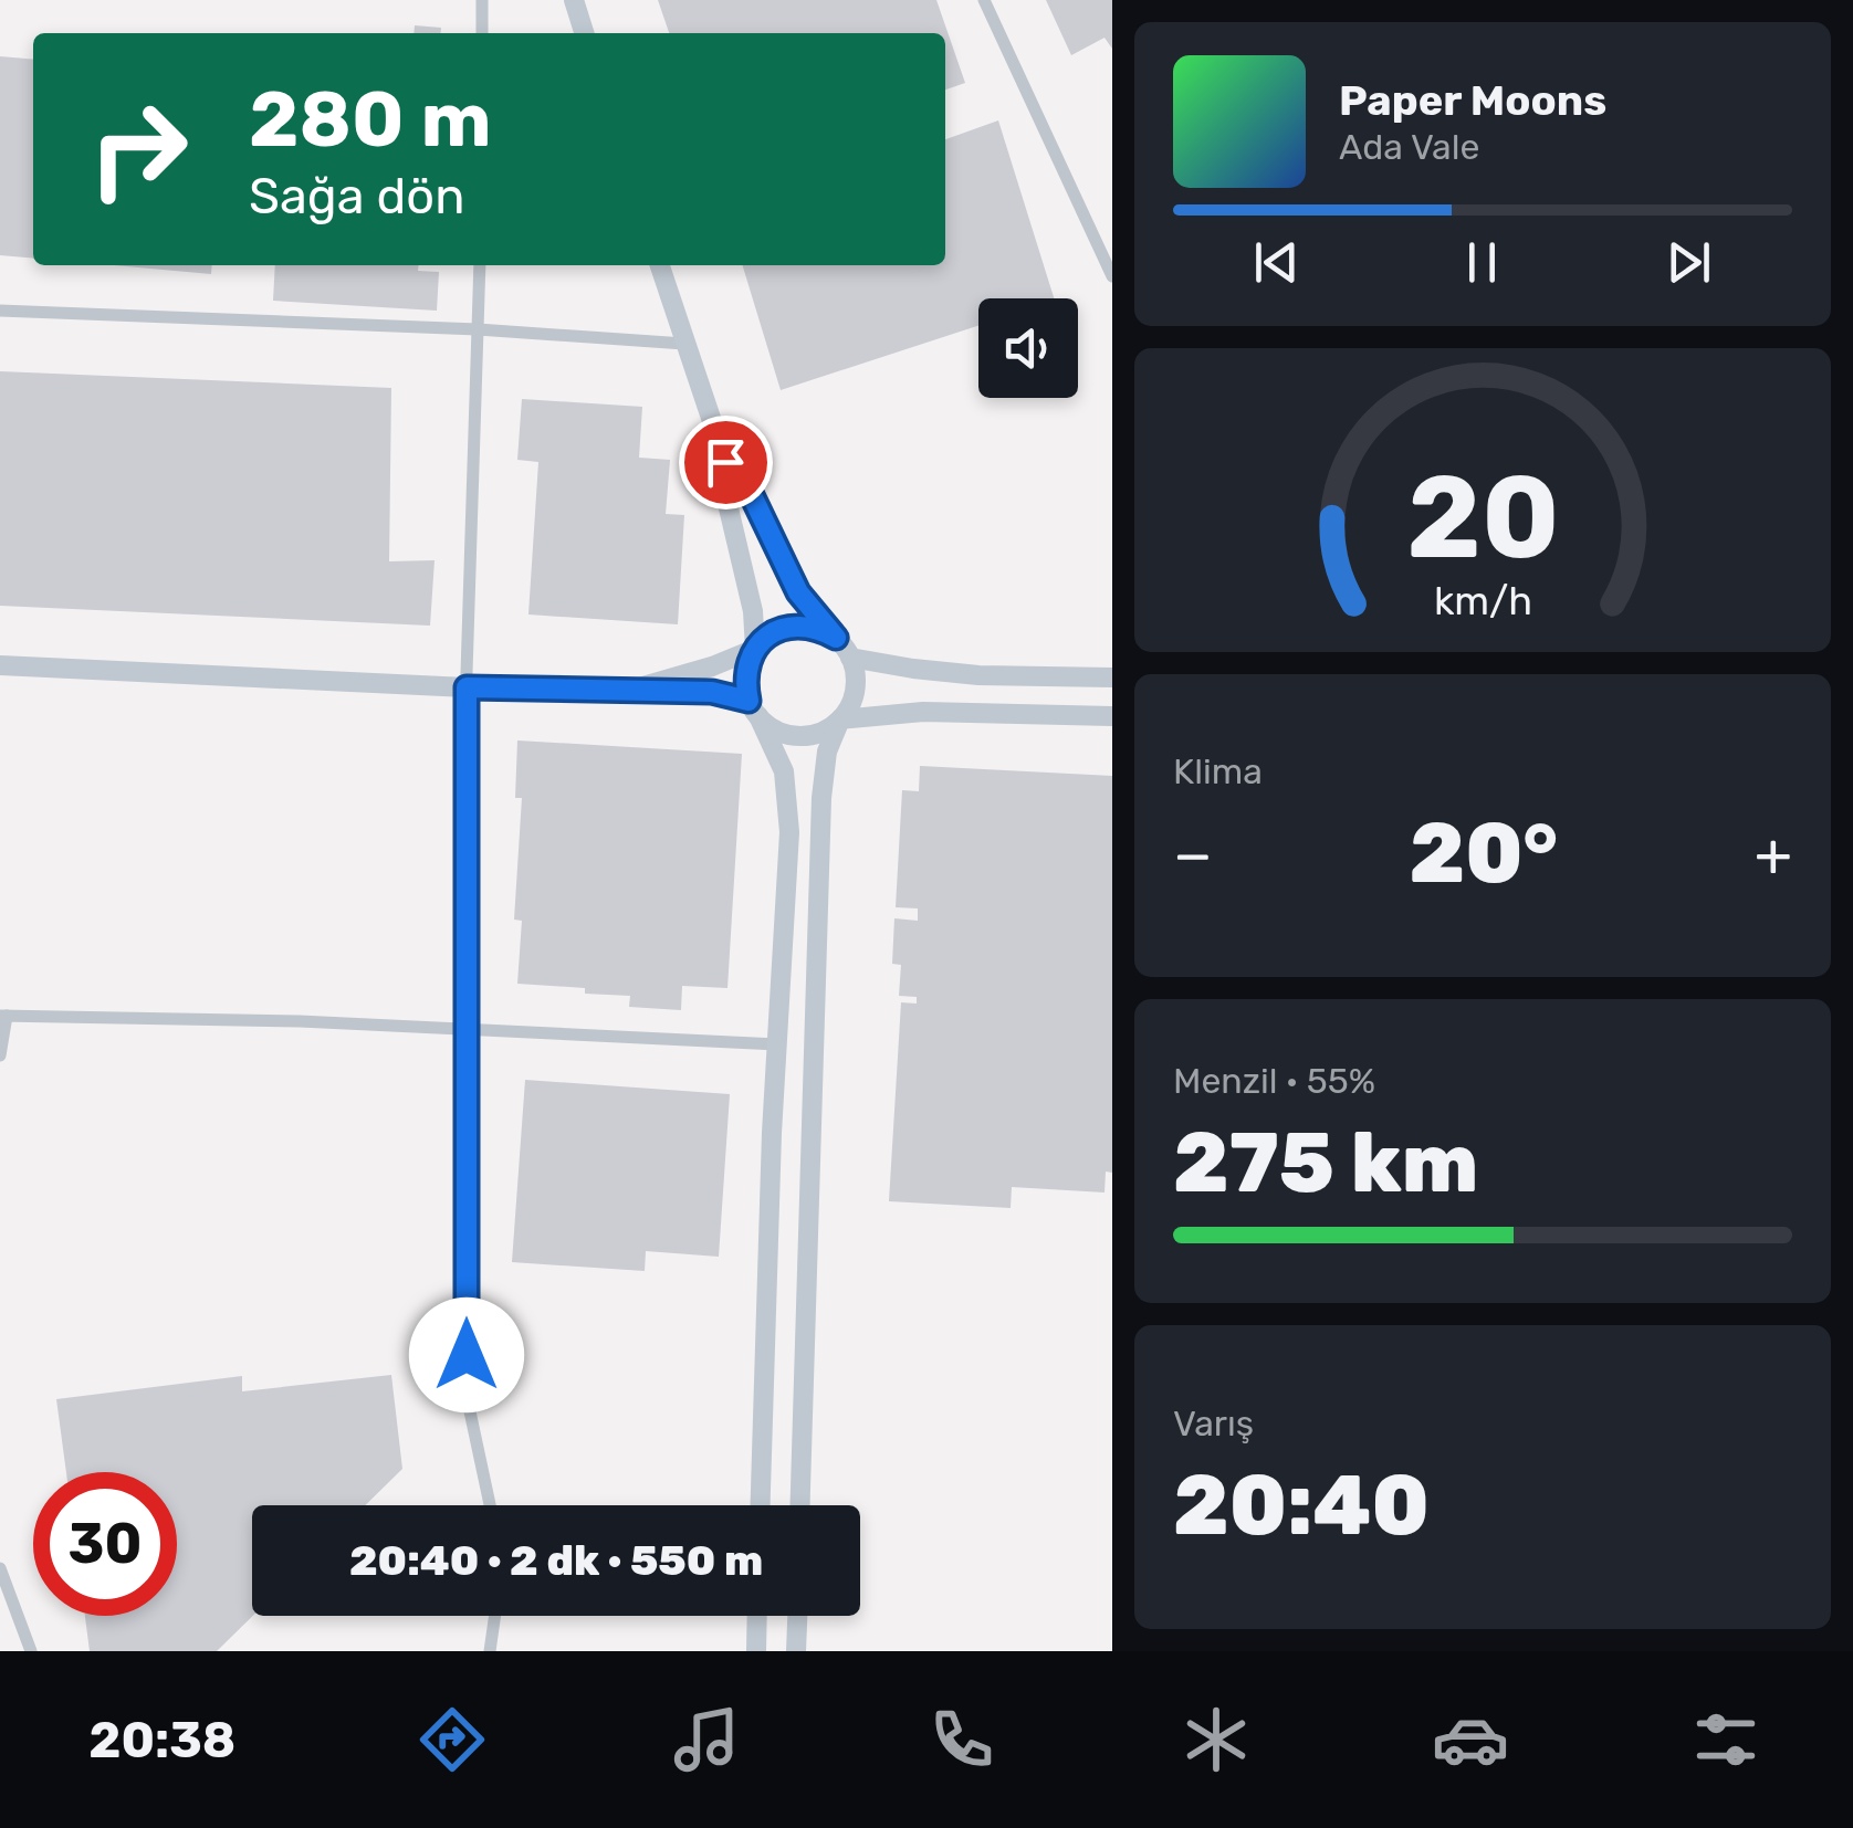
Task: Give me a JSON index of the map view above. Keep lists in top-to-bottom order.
{
  "page": {
    "turn": ["280 m", "Sağa dön"],
    "song": ["Paper Moons", "Ada Vale"],
    "tile": [
      "Klima",
      ["Menzil · 55%", "275 km"],
      ["Varış", "20:40"]
    ],
    "heat": ["−", "20°", "+"],
    "limit": "30",
    "trip": "20:40 · 2 dk · 550 m",
    "tabs": "20:38",
    "gauge": ["20", "km/h"]
  }
}
